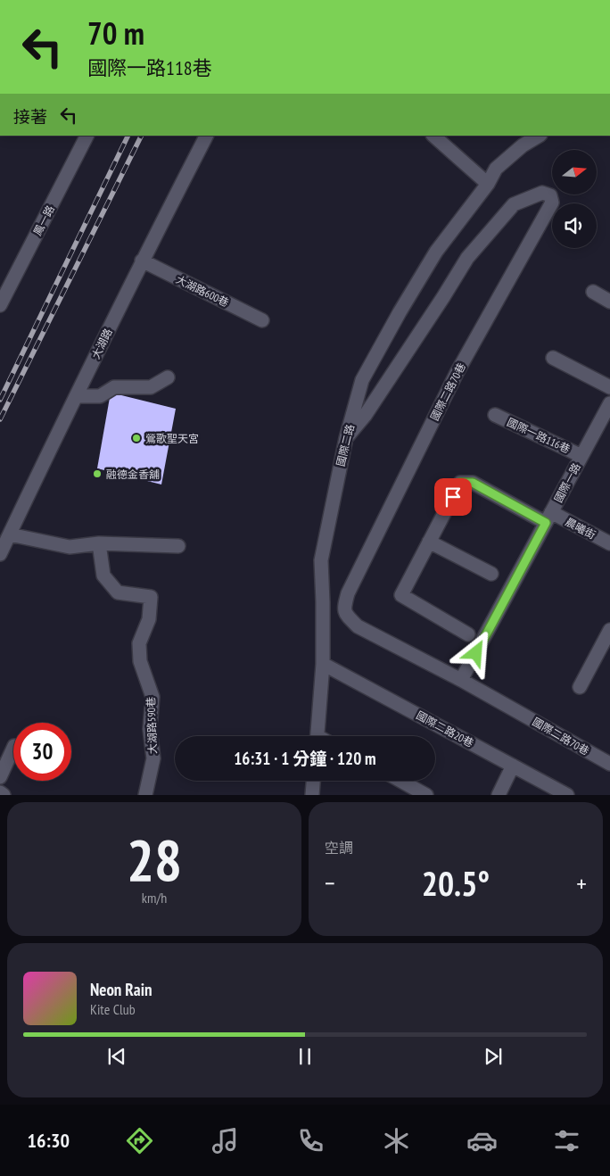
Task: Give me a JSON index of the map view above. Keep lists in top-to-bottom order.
{
  "streets": {
    "street": [
      "鳳一路",
      "大湖路600巷",
      "大湖路",
      "國際二路70巷",
      "國際一路116巷",
      "國際二路",
      "國際一路",
      "晨曦街",
      "大湖路590巷",
      "國際二路20巷"
    ]
  },
  "crossings": [
    ["大湖路600巷", "大湖路"],
    ["國際二路70巷", "國際二路"],
    ["國際二路70巷", "國際一路"],
    ["國際一路116巷", "國際一路"],
    ["國際二路", "國際二路20巷"],
    ["國際一路", "晨曦街"]
  ],
  "places": ["鶯歌聖天宮", "融德金香舖"],
  "north": "right",
  "page": {
    "turn": ["70 m", "國際一路118巷"],
    "then": "接著",
    "limit": "30",
    "trip": "16:31 · 1 分鐘 · 120 m",
    "tile": [
      ["28", "km/h"],
      "空調"
    ],
    "heat": ["−", "20.5°", "+"],
    "song": ["Neon Rain", "Kite Club"],
    "tabs": "16:30"
  }
}
